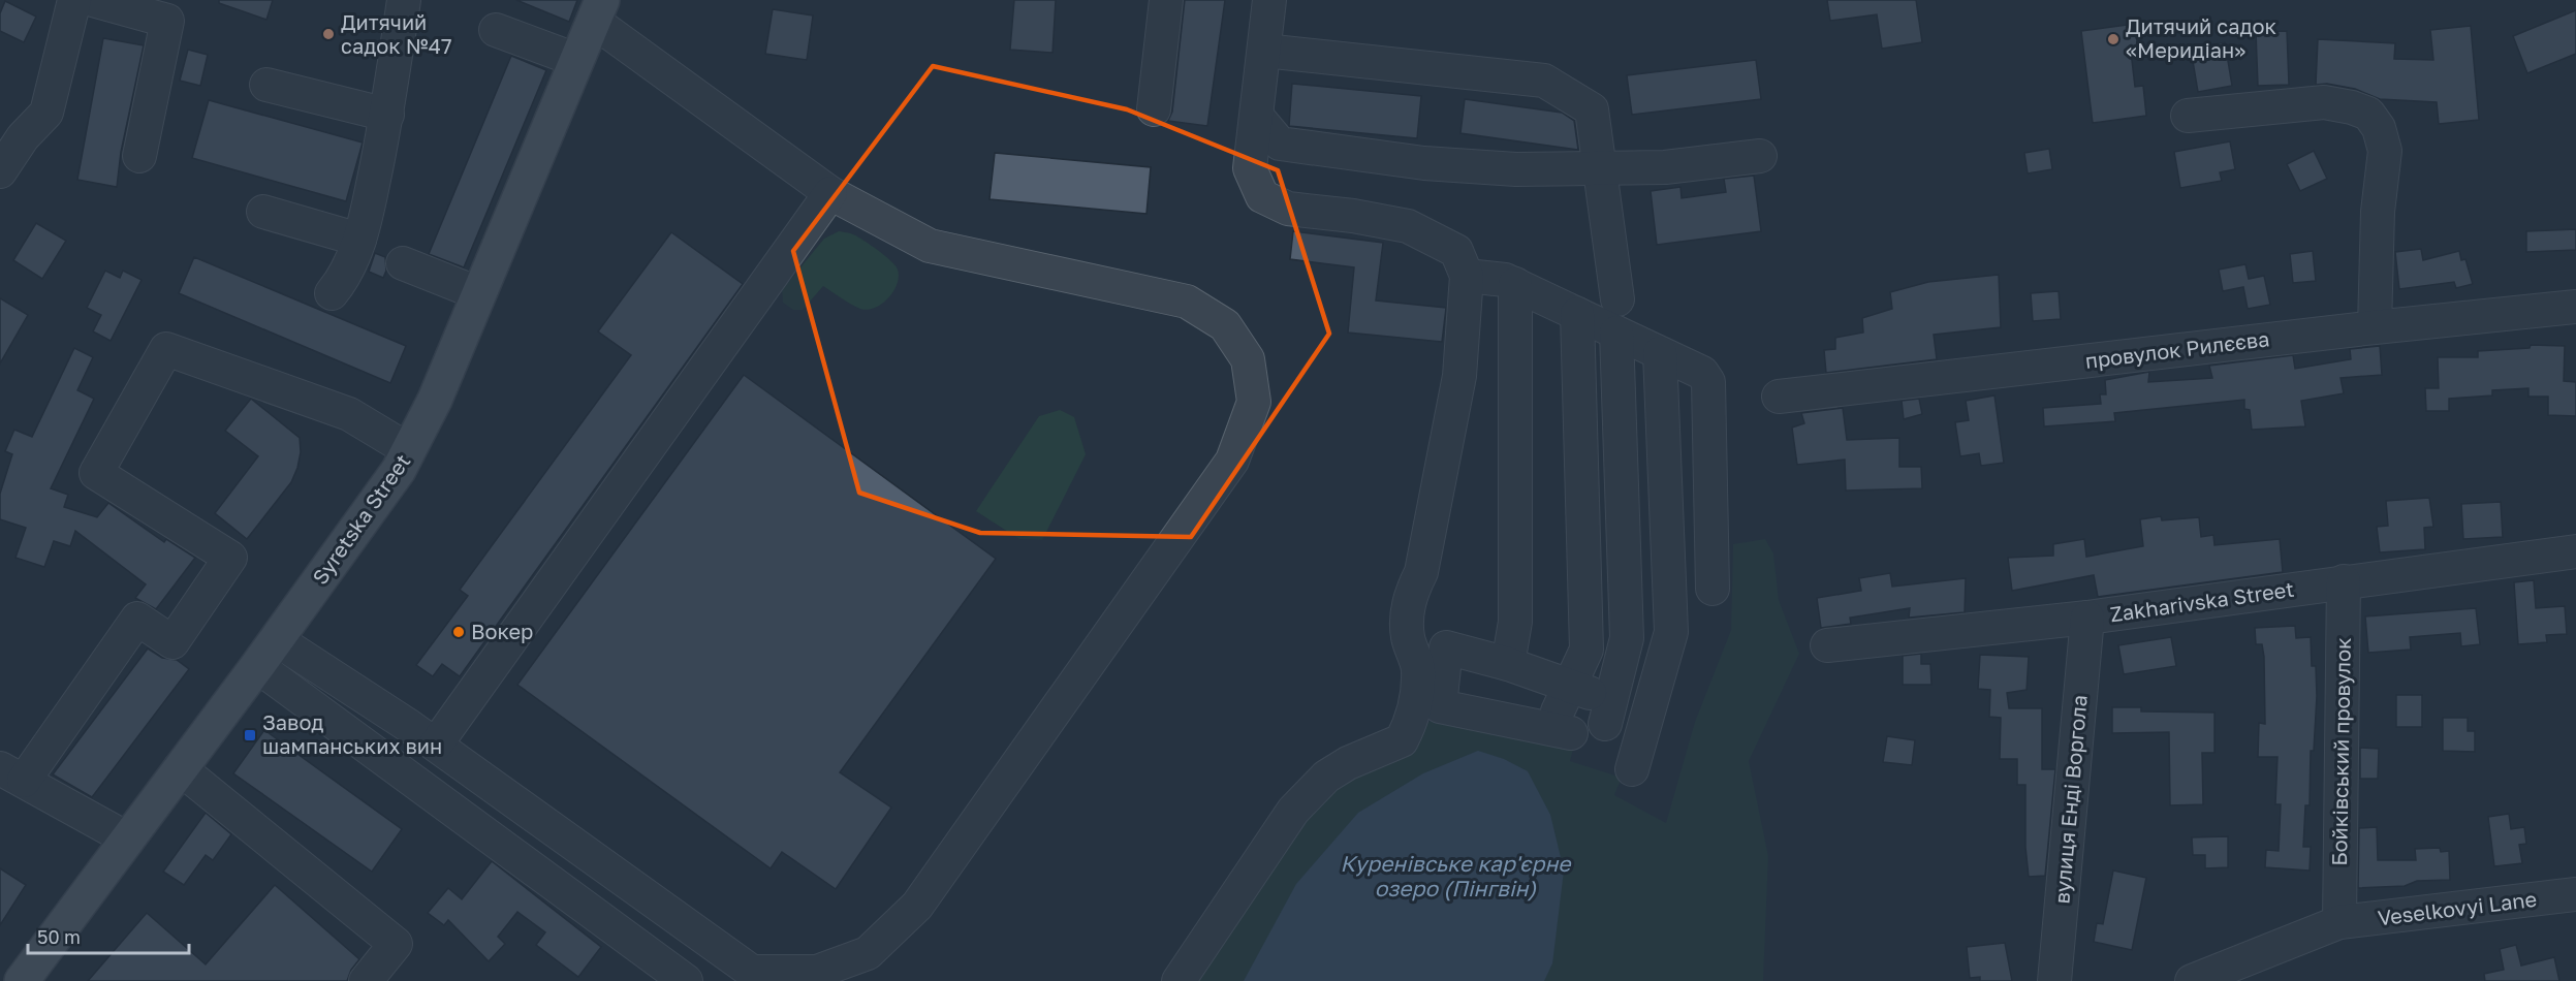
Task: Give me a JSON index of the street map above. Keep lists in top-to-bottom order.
{
  "streets": {
    "main road": ["Syretska Street"],
    "street": [
      "провулок Рилєєва",
      "Zakharivska Street",
      "Бойківський провулок",
      "вулиця Енді Воргола",
      "Veselkovyi Lane"
    ]
  },
  "crossings": [
    ["Zakharivska Street", "Бойківський провулок"],
    ["Zakharivska Street", "вулиця Енді Воргола"],
    ["Бойківський провулок", "Veselkovyi Lane"]
  ],
  "water": ["Куренівське кар'єрне озеро (Пінгвін)"],
  "places": {
    "other": ["Дитячий садок №47", "Дитячий садок «Меридіан»", "Вокер"],
    "transit": ["Завод шампанських вин"]
  },
  "scale_bar": "50 m"
}
